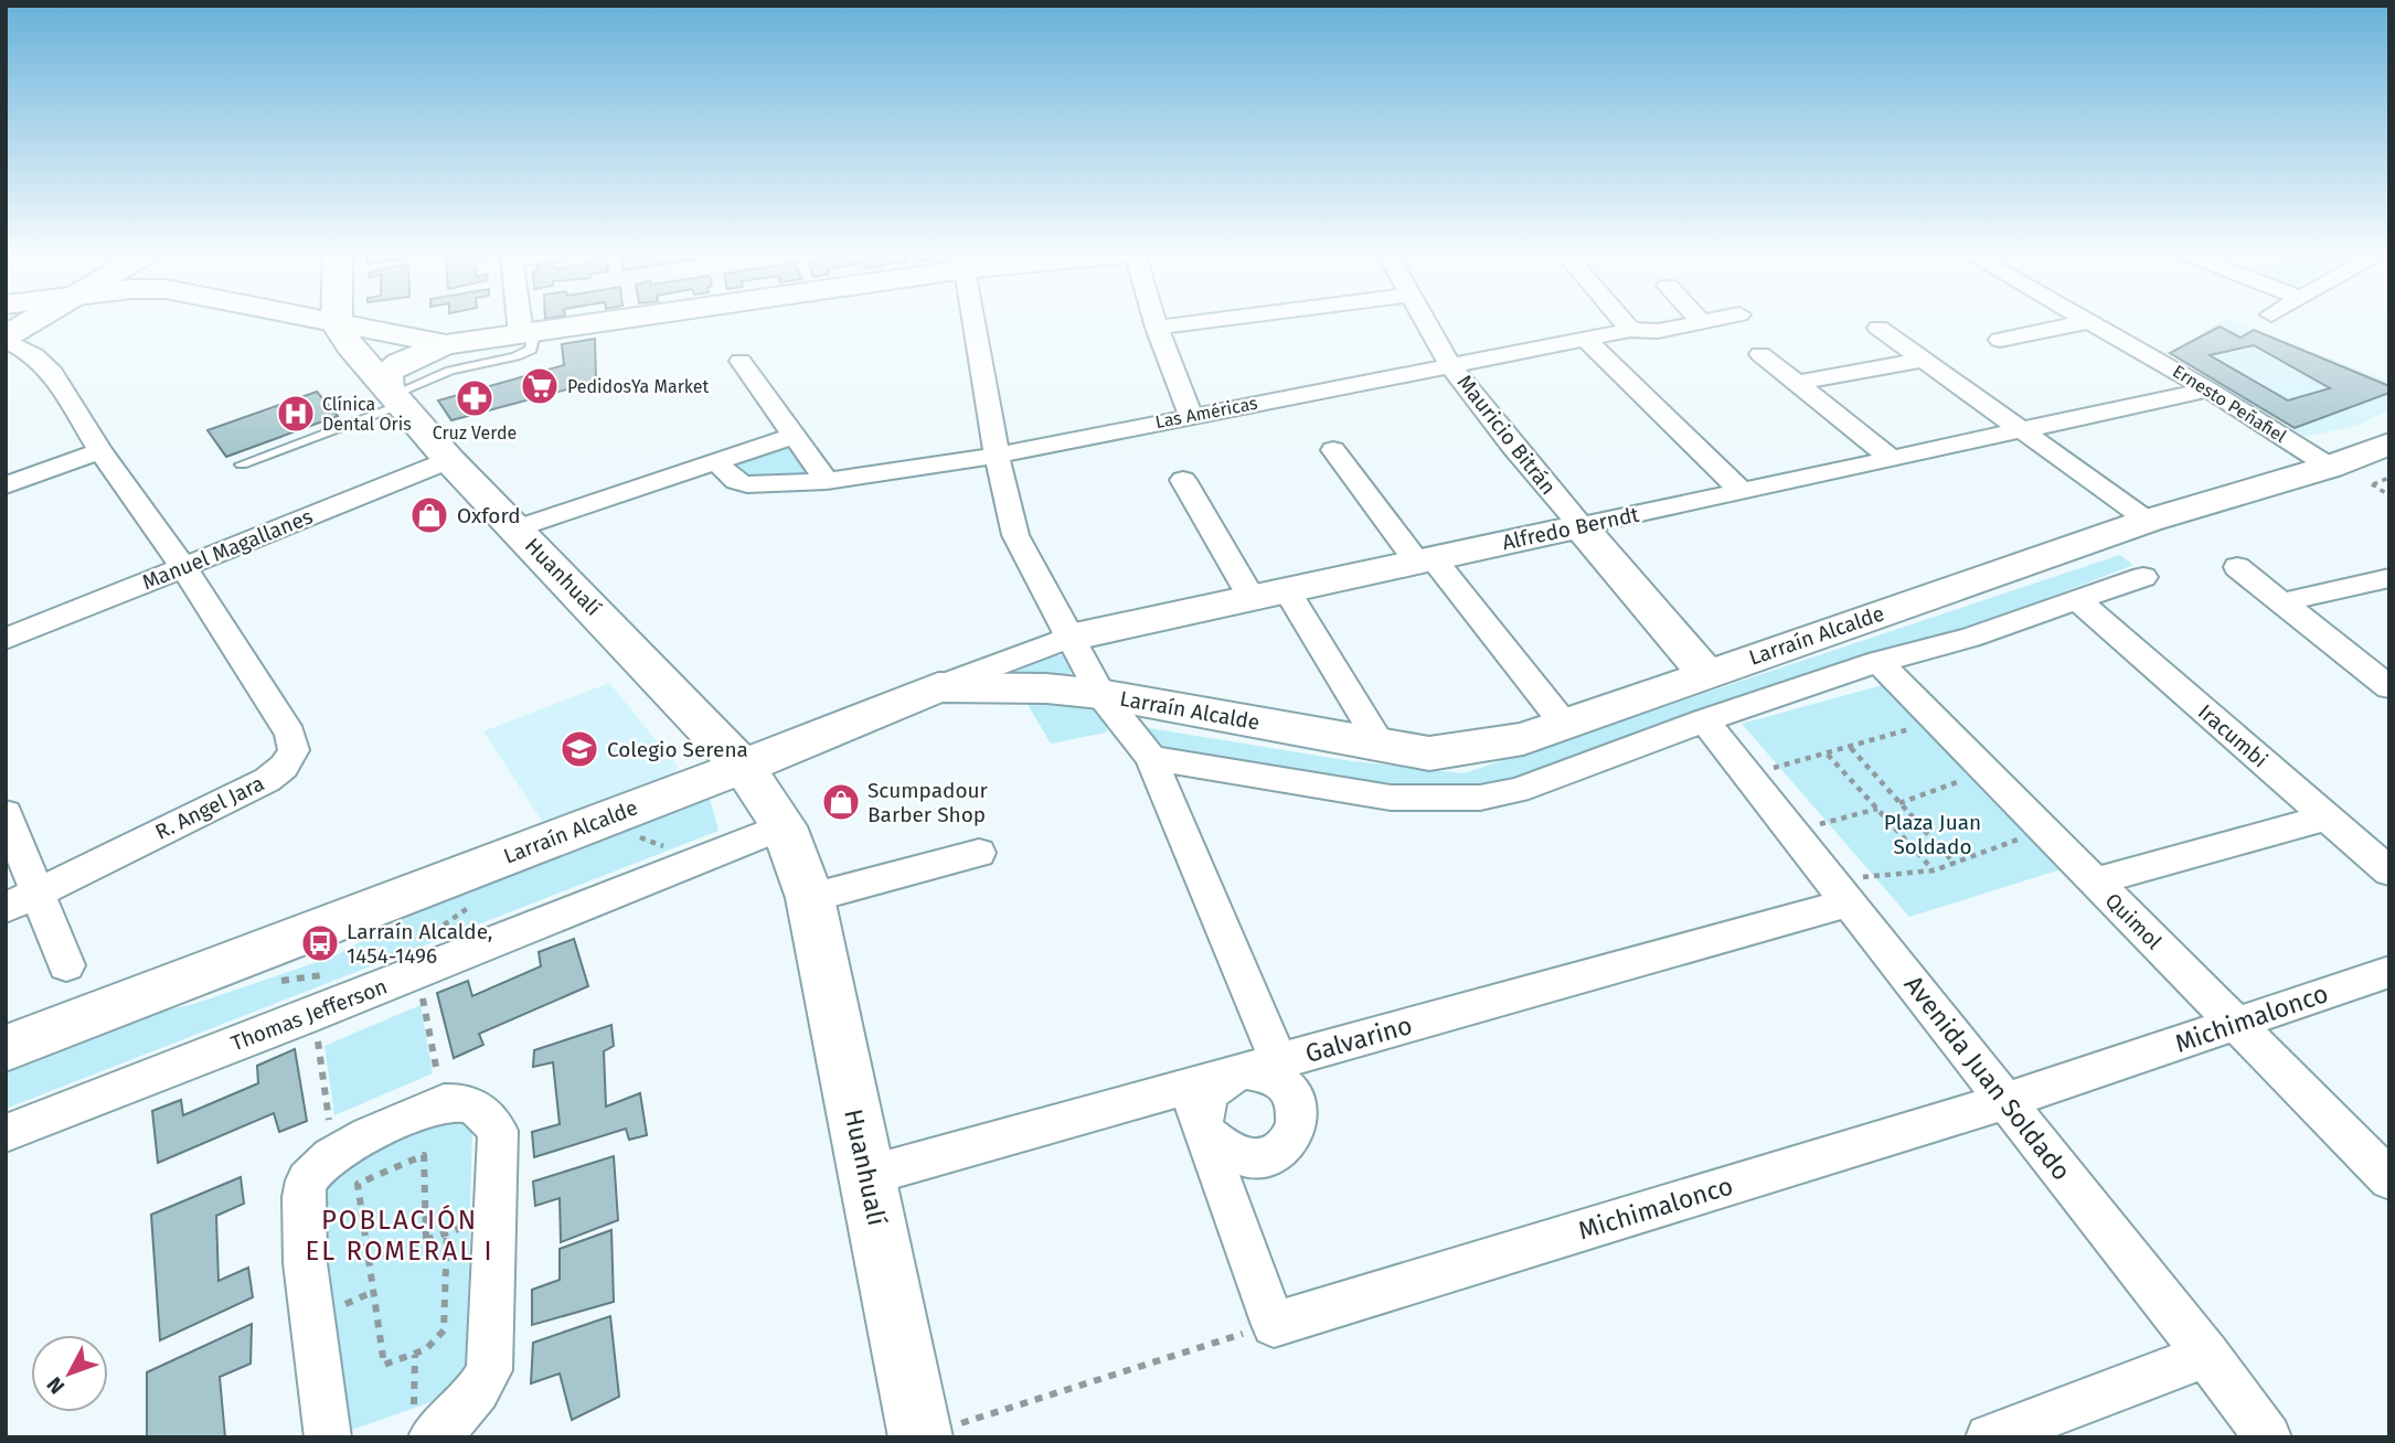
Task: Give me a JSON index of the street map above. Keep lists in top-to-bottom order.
{
  "streets": {
    "main road": [
      "Mauricio Bitrán",
      "Alfredo Berndt",
      "Huanhualí",
      "Larraín Alcalde"
    ],
    "street": [
      "Ernesto Peñafiel",
      "Las Américas",
      "Manuel Magallanes",
      "Iracumbi",
      "R. Angel Jara",
      "Quimol",
      "Thomas Jefferson",
      "Michimalonco",
      "Galvarino",
      "Avenida Juan Soldado"
    ]
  },
  "crossings": [
    ["Ernesto Peñafiel", "Alfredo Berndt"],
    ["Ernesto Peñafiel", "Larraín Alcalde"],
    ["Las Américas", "Mauricio Bitrán"],
    ["Mauricio Bitrán", "Alfredo Berndt"],
    ["Mauricio Bitrán", "Larraín Alcalde"],
    ["Alfredo Berndt", "Larraín Alcalde"],
    ["Manuel Magallanes", "Huanhualí"],
    ["Manuel Magallanes", "R. Angel Jara"],
    ["Huanhualí", "Larraín Alcalde"],
    ["Huanhualí", "Thomas Jefferson"],
    ["Huanhualí", "Galvarino"],
    ["Larraín Alcalde", "Iracumbi"],
    ["Larraín Alcalde", "Quimol"],
    ["Larraín Alcalde", "Avenida Juan Soldado"],
    ["Quimol", "Michimalonco"],
    ["Michimalonco", "Avenida Juan Soldado"],
    ["Galvarino", "Avenida Juan Soldado"]
  ],
  "districts": ["POBLACIÓN EL ROMERAL I"],
  "parks": ["Plaza Juan Soldado"],
  "places": {
    "supermarket": ["PedidosYa Market"],
    "pharmacy": ["Cruz Verde"],
    "hospital": ["Clínica Dental Oris"],
    "shop": ["Oxford", "Scumpadour Barber Shop"],
    "school or university": ["Colegio Serena"],
    "bus stop": ["Larraín Alcalde, 1454-1496"]
  },
  "north": "bottom left"
}
